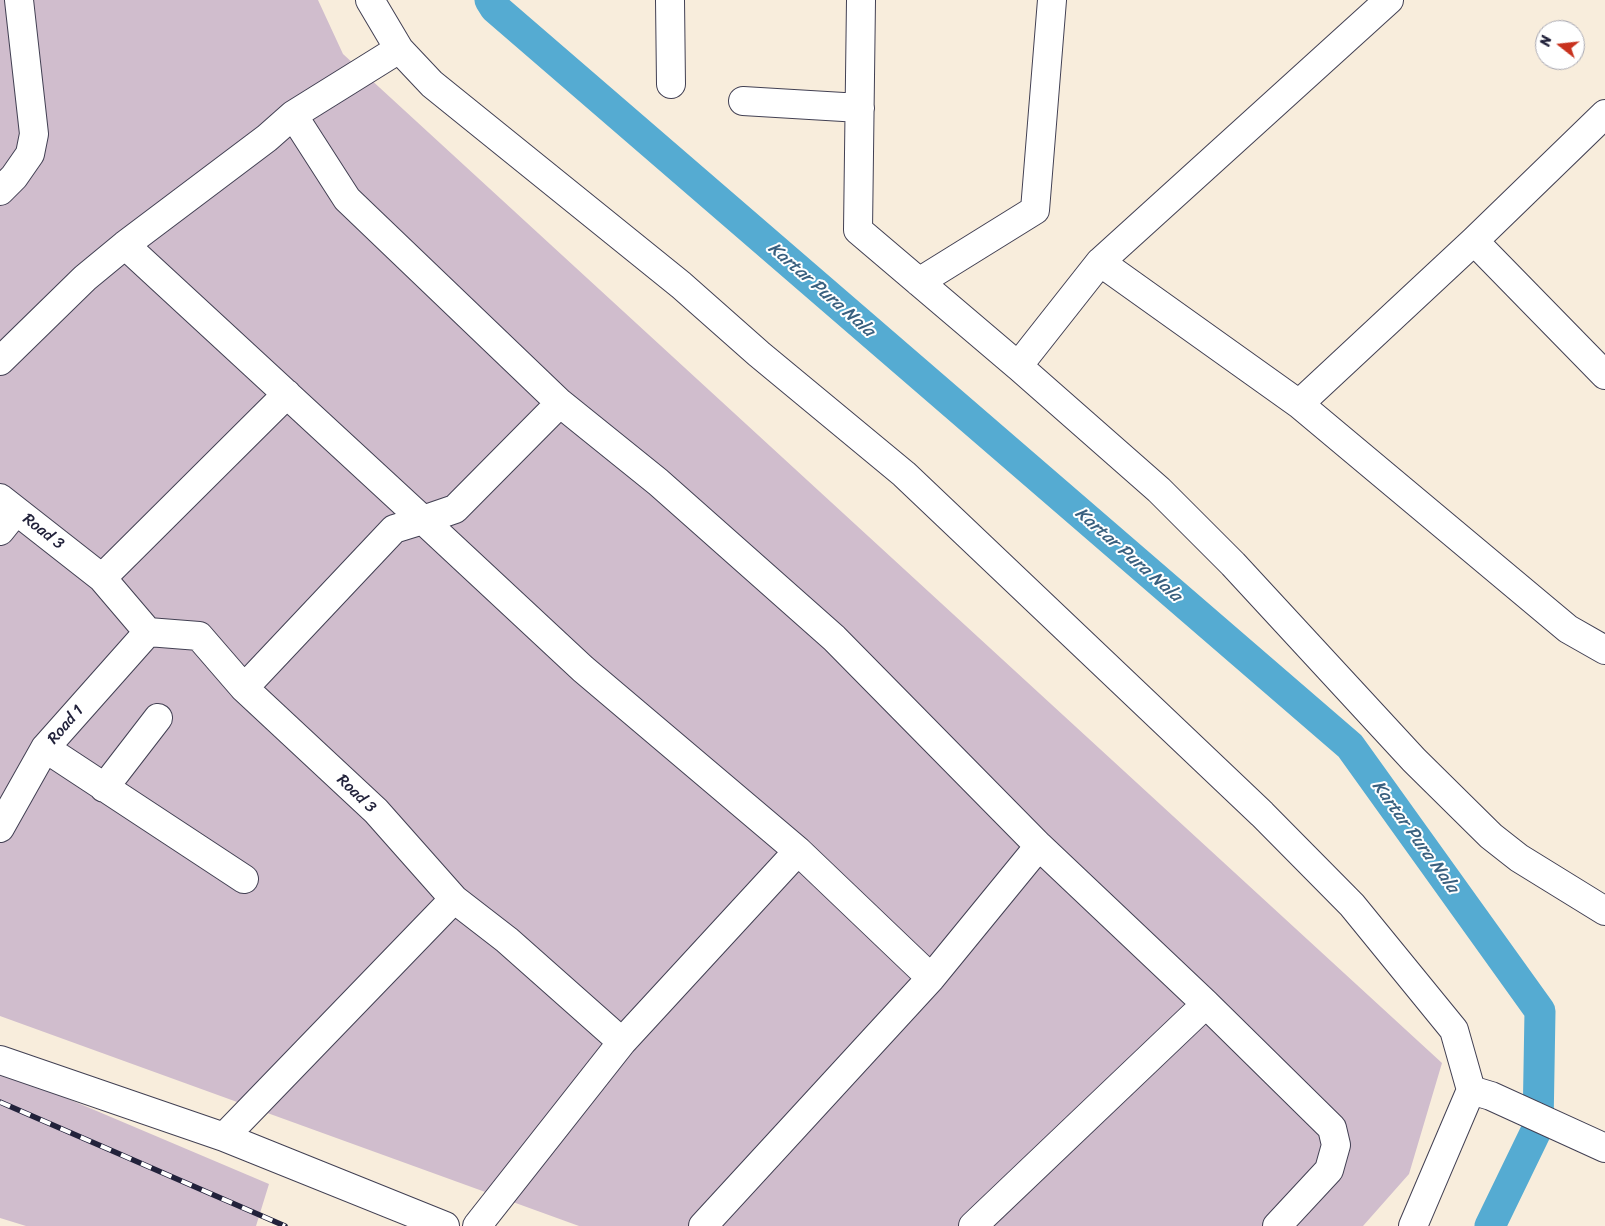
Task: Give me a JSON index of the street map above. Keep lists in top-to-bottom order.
{
  "streets": {
    "street": ["Road 3", "Road 1"]
  },
  "crossings": [
    ["Road 3", "Road 1"]
  ],
  "water": ["Kartar Pura Nala"],
  "north": "left"
}
